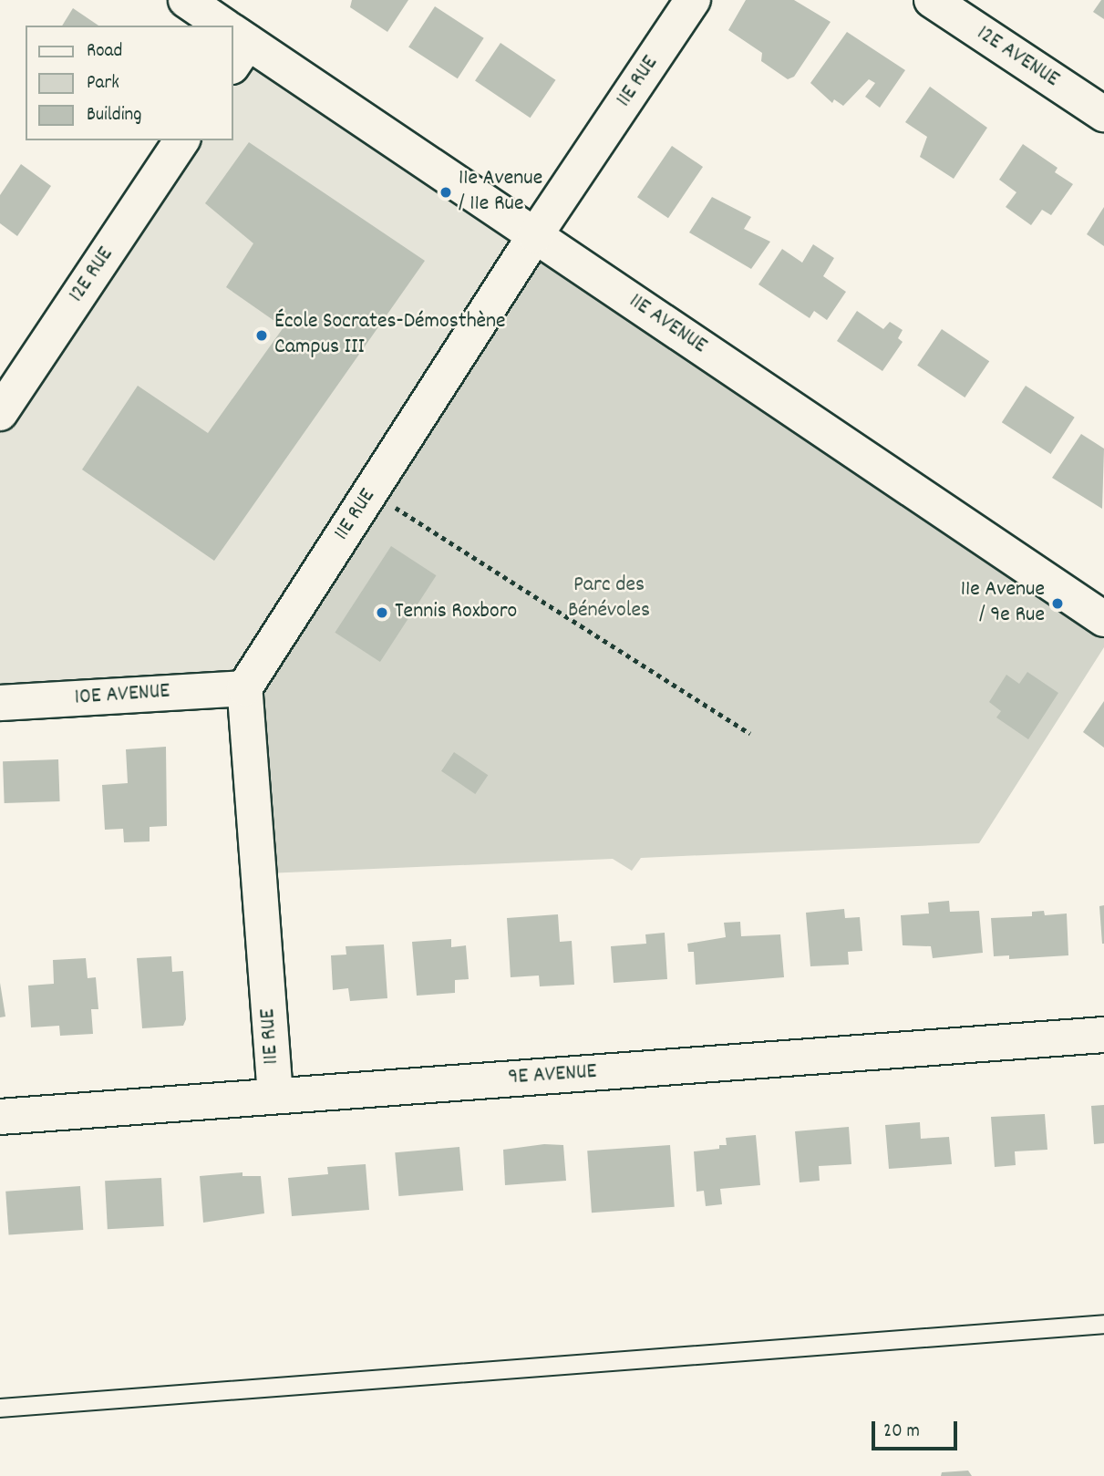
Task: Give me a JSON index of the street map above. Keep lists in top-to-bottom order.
{
  "streets": {
    "street": [
      "12E AVENUE",
      "11E RUE",
      "12E RUE",
      "11E AVENUE",
      "10E AVENUE",
      "9E AVENUE"
    ]
  },
  "crossings": [
    ["11E RUE", "11E AVENUE"],
    ["11E RUE", "10E AVENUE"],
    ["11E RUE", "9E AVENUE"]
  ],
  "parks": ["Parc des Bénévoles"],
  "places": [
    "11e Avenue / 11e Rue",
    "École Socrates-Démosthène Campus III",
    "11e Avenue / 9e Rue",
    "Tennis Roxboro"
  ],
  "legend": ["Road", "Park", "Building"],
  "scale_bar": "20 m"
}
